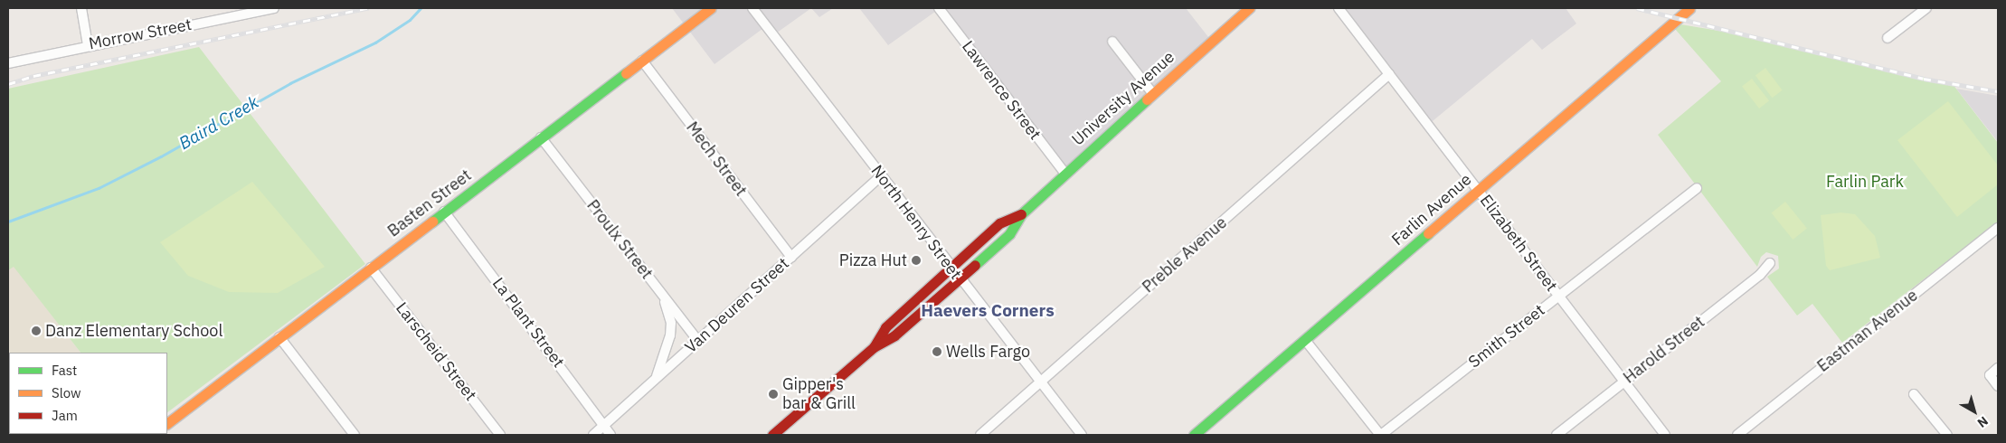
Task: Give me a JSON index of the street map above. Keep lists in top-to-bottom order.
{
  "streets": {
    "street": [
      "Morrow Street",
      "Lawrence Street",
      "University Avenue",
      "Mech Street",
      "Basten Street",
      "Farlin Avenue",
      "North Henry Street",
      "Proulx Street",
      "Elizabeth Street",
      "Preble Avenue",
      "Van Deuren Street",
      "La Plant Street",
      "Eastman Avenue",
      "Smith Street",
      "Harold Street",
      "Larscheid Street"
    ]
  },
  "crossings": [
    ["Lawrence Street", "University Avenue"],
    ["University Avenue", "North Henry Street"],
    ["Mech Street", "Basten Street"],
    ["Mech Street", "Van Deuren Street"],
    ["Basten Street", "Proulx Street"],
    ["Basten Street", "La Plant Street"],
    ["Basten Street", "Larscheid Street"],
    ["Farlin Avenue", "Elizabeth Street"],
    ["North Henry Street", "Preble Avenue"],
    ["North Henry Street", "Van Deuren Street"],
    ["Proulx Street", "Van Deuren Street"],
    ["Elizabeth Street", "Preble Avenue"],
    ["Elizabeth Street", "Smith Street"],
    ["Elizabeth Street", "Harold Street"],
    ["Van Deuren Street", "La Plant Street"]
  ],
  "districts": ["Haevers Corners"],
  "water": ["Baird Creek"],
  "parks": ["Farlin Park"],
  "places": [
    "Pizza Hut",
    "Danz Elementary School",
    "Wells Fargo",
    "Gipper's bar & Grill"
  ],
  "legend": ["Fast", "Slow", "Jam"],
  "north": "bottom right"
}
